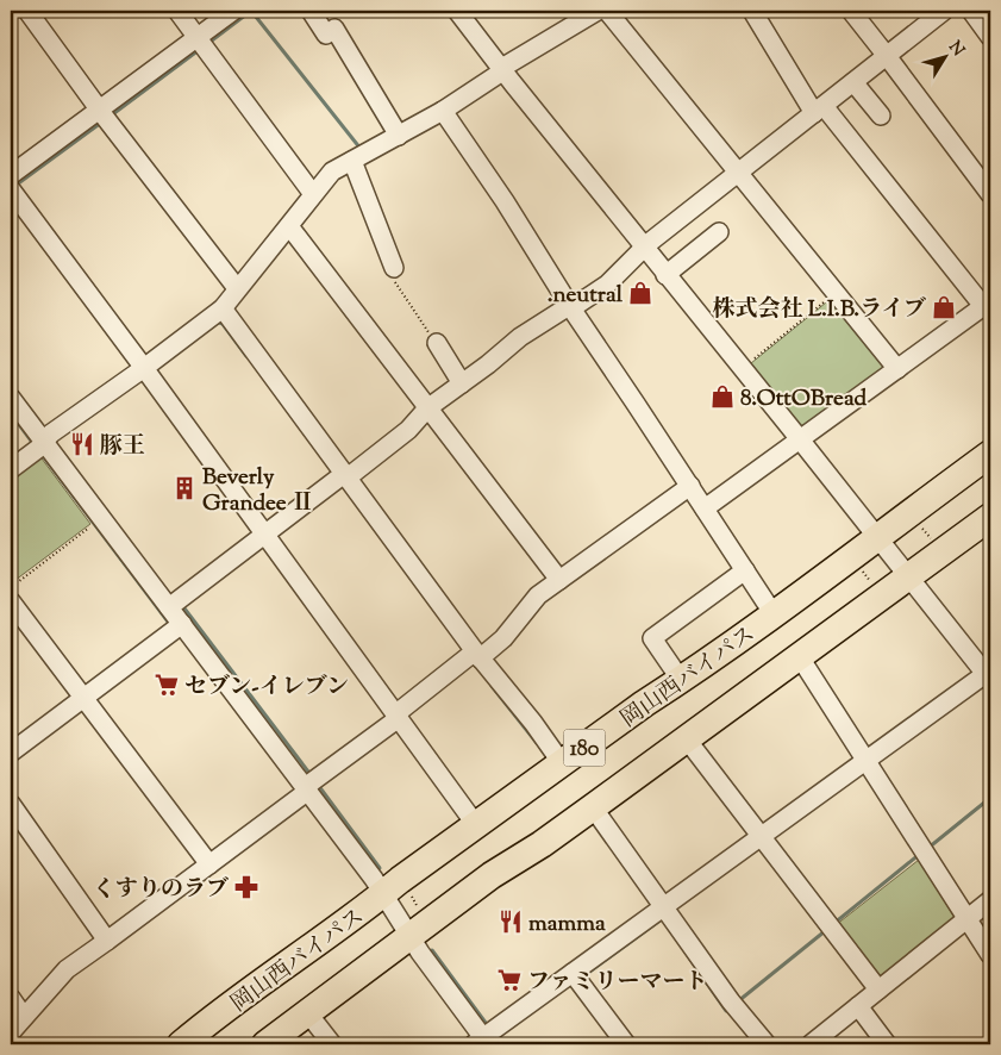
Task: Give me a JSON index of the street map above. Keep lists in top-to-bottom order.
{
  "streets": {
    "highway": ["岡山西バイパス", "180"]
  },
  "places": {
    "shop": [".neutral", "株式会社 L.I.B.ライブ", "8.OttOBread"],
    "restaurant": ["豚王", "mamma"],
    "building": ["Beverly Grandee Ⅱ"],
    "supermarket": ["セブン-イレブン", "ファミリーマート"],
    "pharmacy": ["くすりのラブ"]
  },
  "north": "top right"
}
